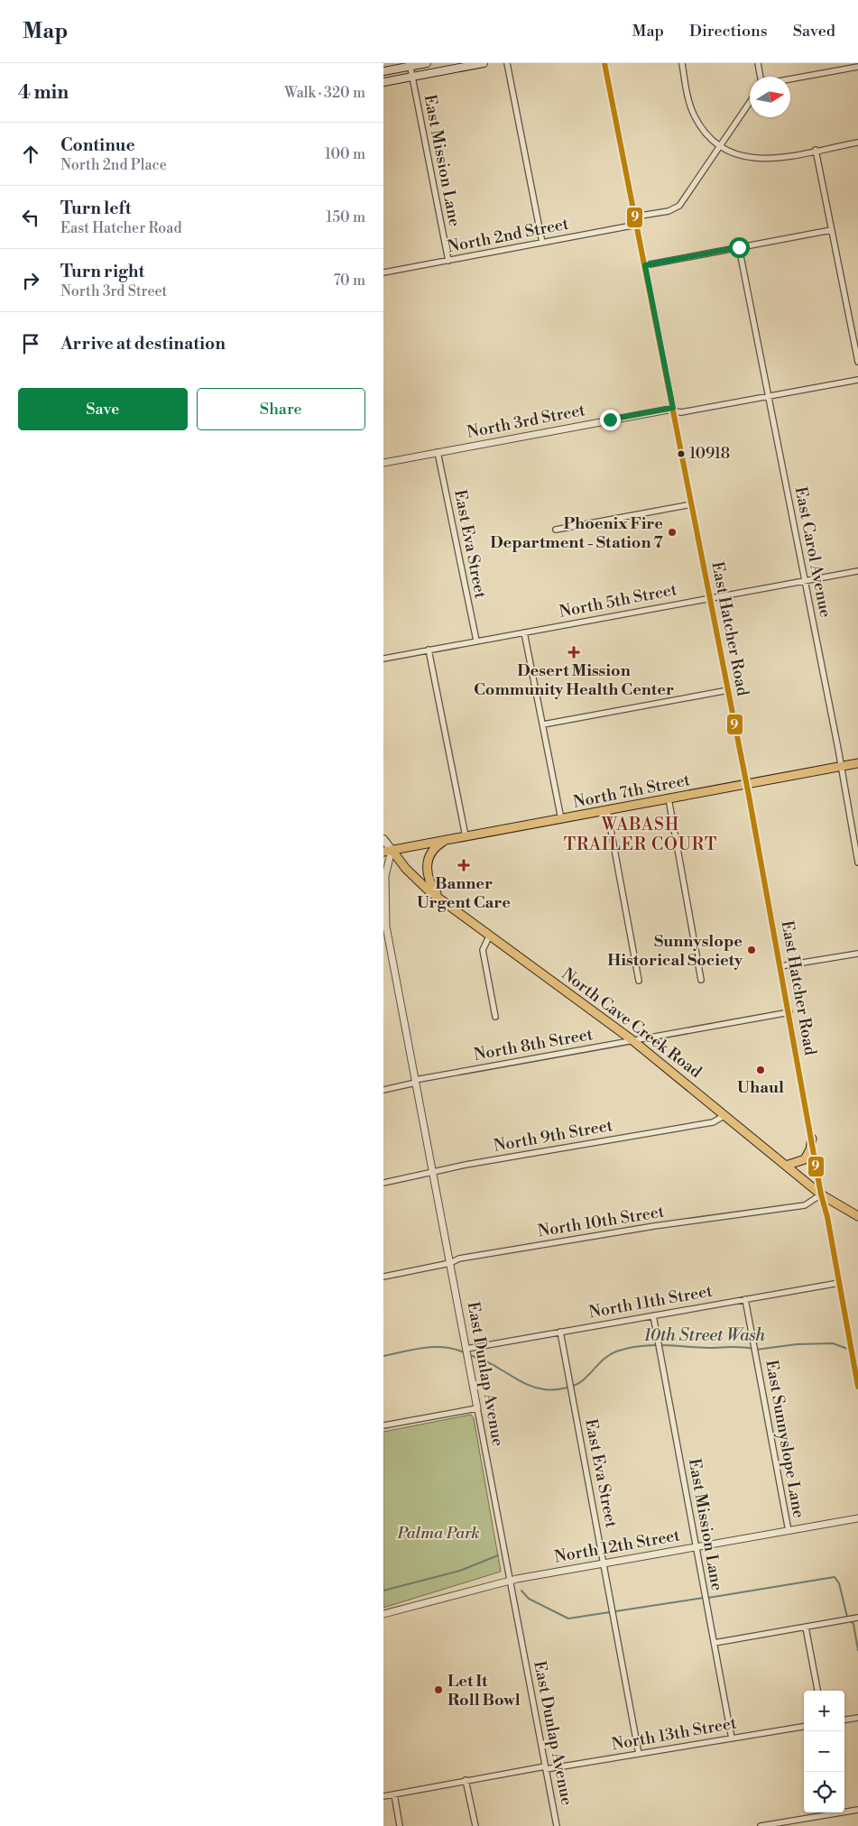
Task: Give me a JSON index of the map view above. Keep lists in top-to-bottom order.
{
  "streets": {
    "main road": ["North 7th Street", "North Cave Creek Road"],
    "street": [
      "East Mission Lane",
      "North 2nd Street",
      "North 3rd Street",
      "East Eva Street",
      "East Carol Avenue",
      "North 5th Street",
      "East Hatcher Road",
      "North 8th Street",
      "North 9th Street",
      "North 10th Street",
      "North 11th Street",
      "East Dunlap Avenue",
      "East Sunnyslope Lane",
      "North 12th Street",
      "North 13th Street"
    ]
  },
  "crossings": [
    ["East Mission Lane", "North 2nd Street"],
    ["East Mission Lane", "North 11th Street"],
    ["East Mission Lane", "North 12th Street"],
    ["East Mission Lane", "North 13th Street"],
    ["North 2nd Street", "East Hatcher Road"],
    ["North 3rd Street", "East Eva Street"],
    ["North 3rd Street", "East Carol Avenue"],
    ["North 3rd Street", "East Hatcher Road"],
    ["East Eva Street", "North 5th Street"],
    ["East Eva Street", "North 11th Street"],
    ["East Eva Street", "North 12th Street"],
    ["East Eva Street", "North 13th Street"],
    ["East Carol Avenue", "North 5th Street"],
    ["East Carol Avenue", "North 7th Street"],
    ["North 5th Street", "East Hatcher Road"],
    ["East Hatcher Road", "North 7th Street"],
    ["East Hatcher Road", "North Cave Creek Road"],
    ["East Hatcher Road", "North 8th Street"],
    ["East Hatcher Road", "North 10th Street"],
    ["East Hatcher Road", "North 11th Street"],
    ["North 7th Street", "North Cave Creek Road"],
    ["North 7th Street", "East Dunlap Avenue"],
    ["North Cave Creek Road", "North 8th Street"],
    ["North Cave Creek Road", "North 9th Street"],
    ["North Cave Creek Road", "North 10th Street"],
    ["North Cave Creek Road", "East Dunlap Avenue"],
    ["North 8th Street", "East Dunlap Avenue"],
    ["North 9th Street", "East Dunlap Avenue"],
    ["North 10th Street", "East Dunlap Avenue"],
    ["North 11th Street", "East Dunlap Avenue"],
    ["North 11th Street", "East Sunnyslope Lane"],
    ["East Dunlap Avenue", "North 12th Street"],
    ["East Dunlap Avenue", "North 13th Street"],
    ["East Sunnyslope Lane", "North 12th Street"]
  ],
  "districts": ["WABASH TRAILER COURT"],
  "water": ["10th Street Wash"],
  "parks": ["Palma Park"],
  "places": {
    "other": [
      "10918",
      "Phoenix Fire Department - Station 7",
      "Sunnyslope Historical Society",
      "Uhaul",
      "Let It Roll Bowl"
    ],
    "health": ["Desert Mission Community Health Center", "Banner Urgent Care"]
  },
  "lines": ["transit line 9"],
  "north": "right",
  "page": {
    "header": "Map",
    "nav": ["Map", "Directions", "Saved"],
    "heading": ["4 min", "Walk · 320 m"],
    "list": [
      ["Continue", "North 2nd Place", "100 m"],
      ["Turn left", "East Hatcher Road", "150 m"],
      ["Turn right", "North 3rd Street", "70 m"],
      "Arrive at destination"
    ],
    "buttons": ["Save", "Share"],
    "map_buttons": ["+", "−"]
  }
}
